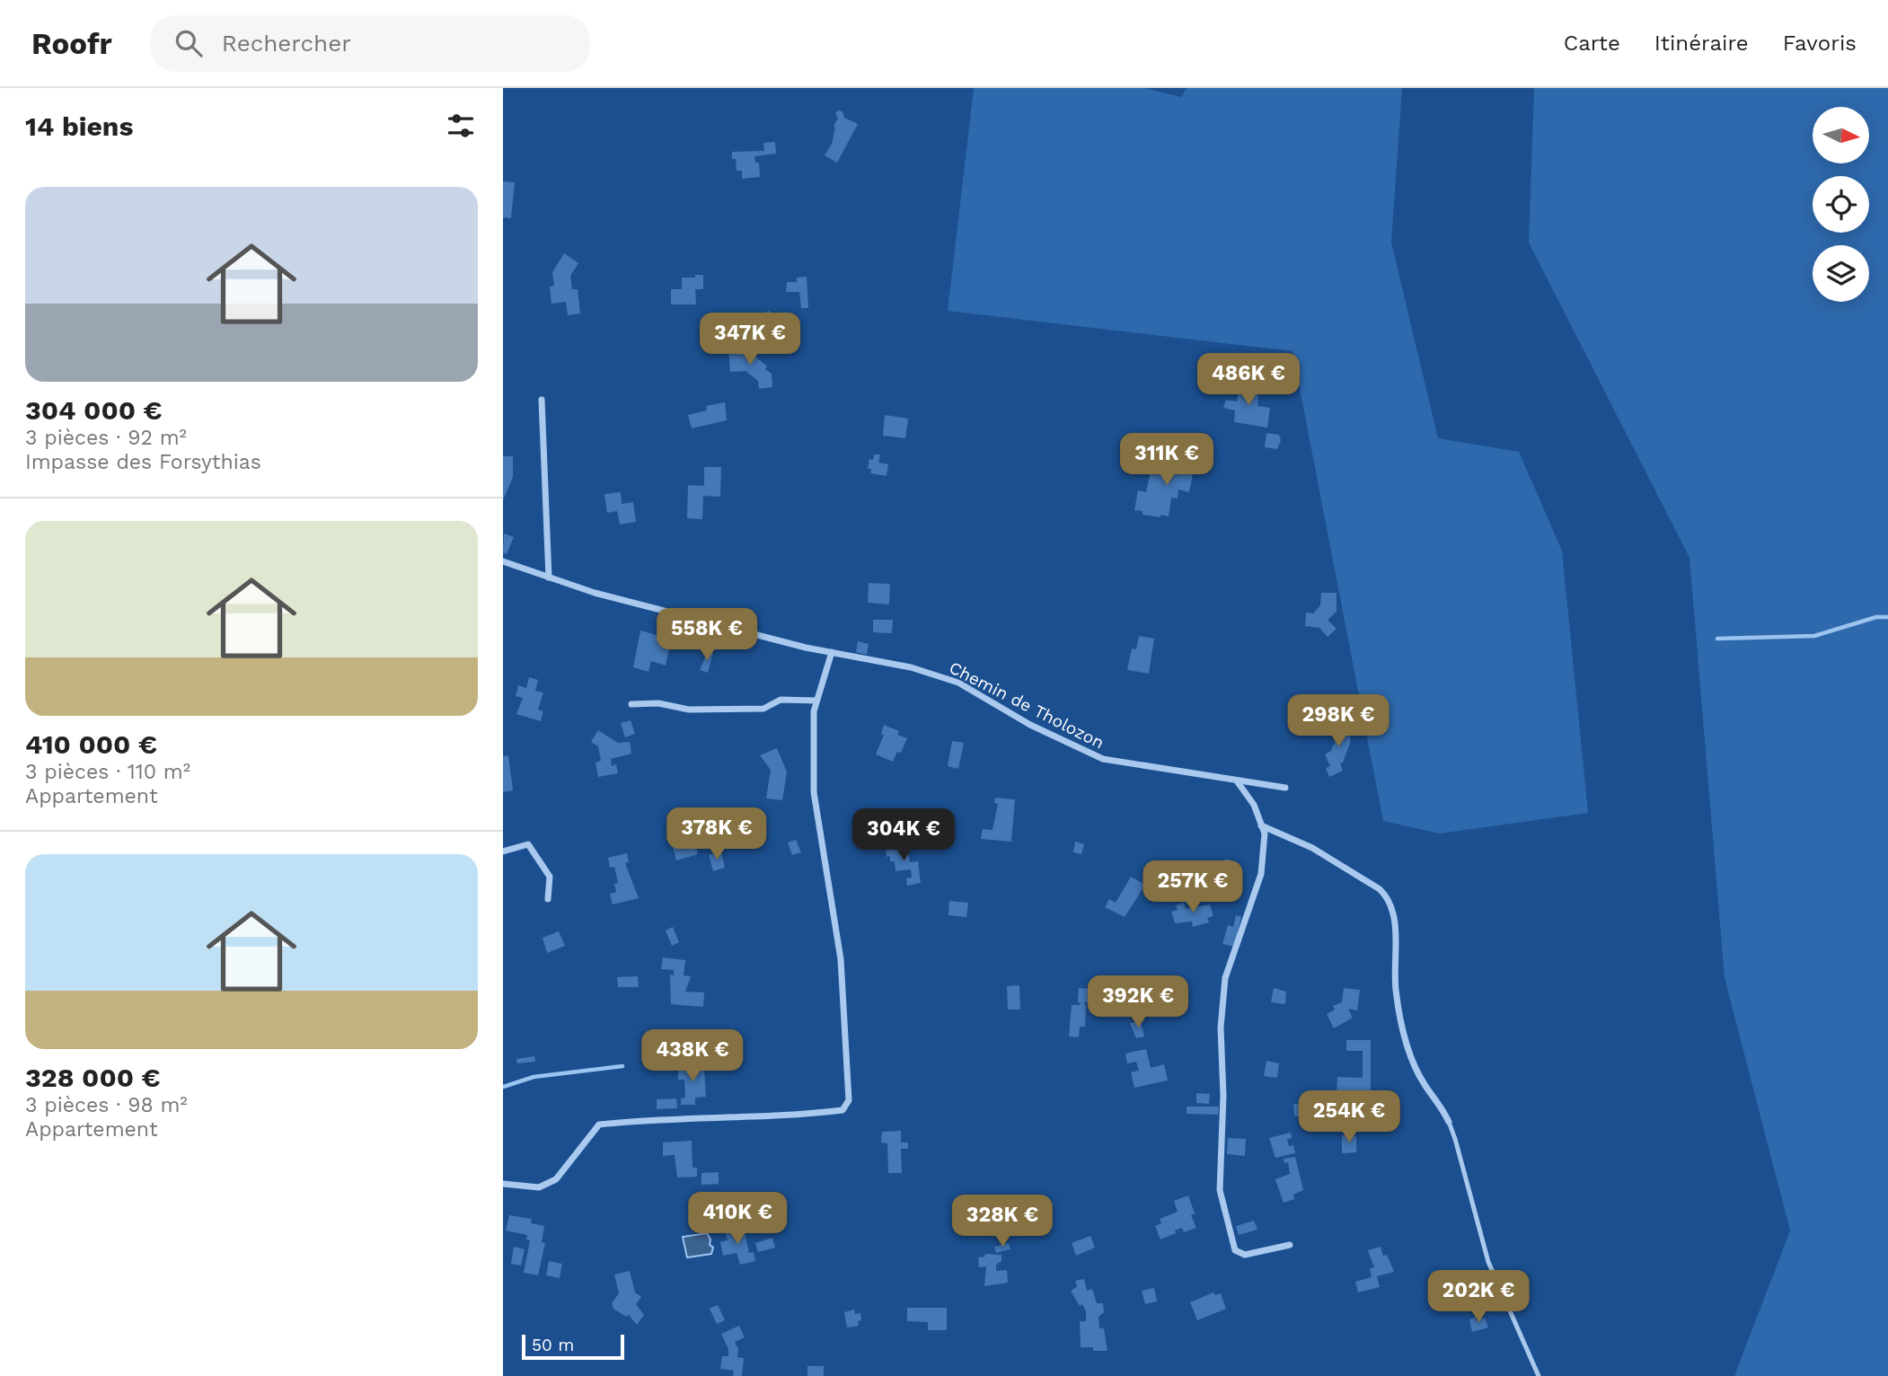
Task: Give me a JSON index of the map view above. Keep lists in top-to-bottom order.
{
  "streets": {
    "street": ["Chemin de Tholozon"]
  },
  "scale_bar": "50 m",
  "north": "right",
  "page": {
    "header": "Roofr",
    "search": "Rechercher",
    "nav": ["Carte", "Itinéraire", "Favoris"],
    "heading": "14 biens",
    "list": [
      {
        "name": "304 000 €",
        "note": "3 pièces · 92 m² · Impasse des Forsythias"
      },
      {
        "name": "410 000 €",
        "note": "3 pièces · 110 m² · Appartement"
      },
      {
        "name": "328 000 €",
        "note": "3 pièces · 98 m² · Appartement"
      }
    ],
    "price": [
      "347K €",
      "486K €",
      "311K €",
      "558K €",
      "298K €",
      "378K €",
      "304K €",
      "257K €",
      "392K €",
      "438K €",
      "254K €",
      "410K €",
      "328K €",
      "202K €"
    ],
    "scale": "50 m"
  }
}
